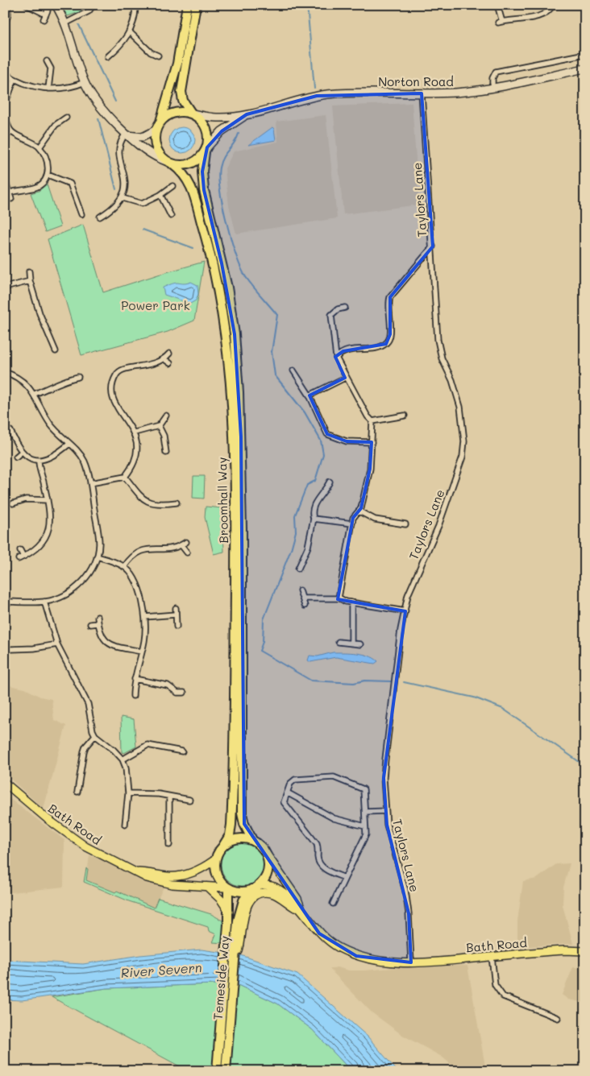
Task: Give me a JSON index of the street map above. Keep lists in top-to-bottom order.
{
  "streets": {
    "highway": ["Broomhall Way", "Temeside Way"],
    "main road": ["Bath Road"],
    "street": ["Norton Road", "Taylors Lane"]
  },
  "crossings": [
    ["Norton Road", "Taylors Lane"],
    ["Norton Road", "Broomhall Way"],
    ["Taylors Lane", "Bath Road"],
    ["Broomhall Way", "Bath Road"],
    ["Broomhall Way", "Temeside Way"],
    ["Bath Road", "Temeside Way"]
  ],
  "water": ["River Severn"],
  "parks": ["Power Park"]
}
